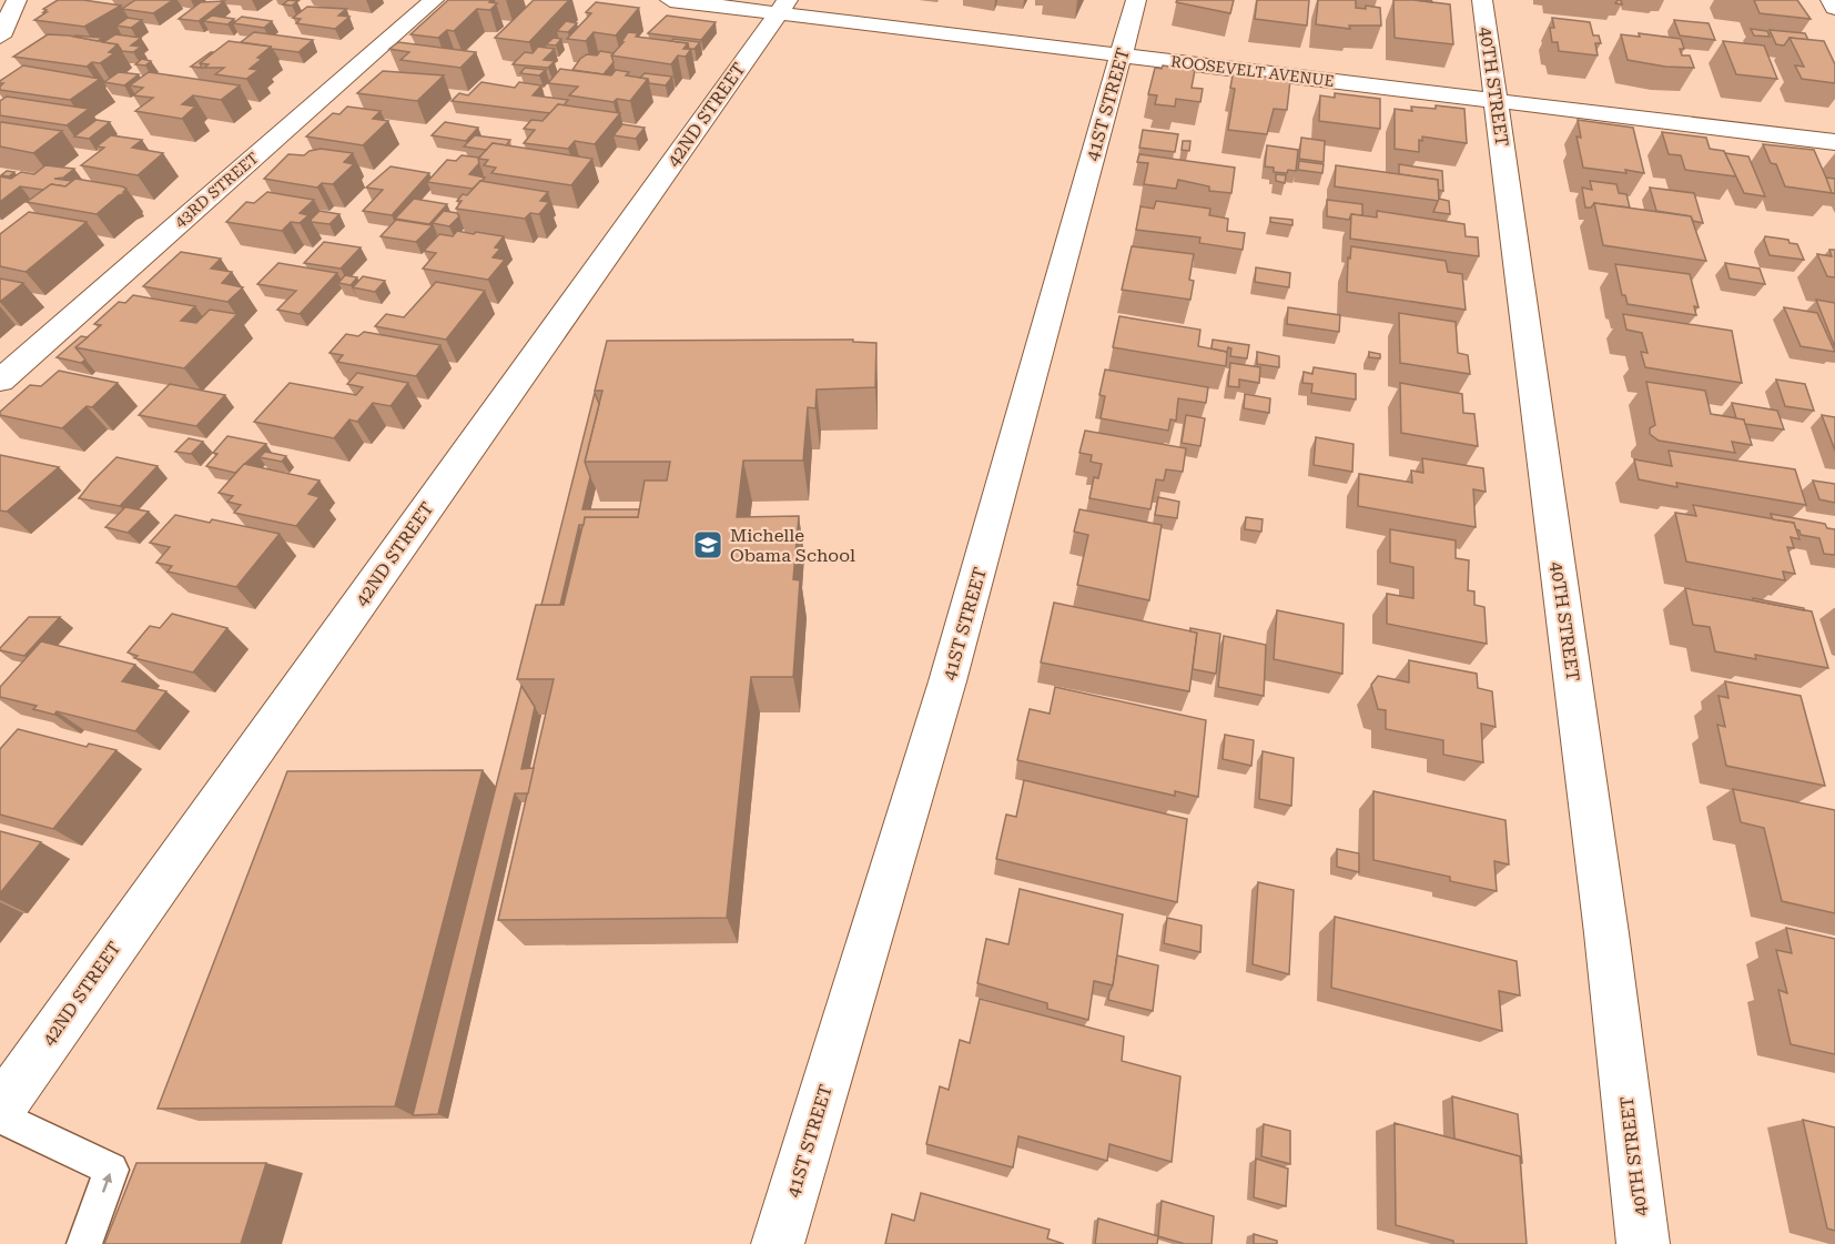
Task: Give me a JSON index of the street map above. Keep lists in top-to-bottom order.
{
  "streets": {
    "street": [
      "ROOSEVELT AVENUE",
      "40TH STREET",
      "41ST STREET",
      "42ND STREET",
      "43RD STREET"
    ]
  },
  "crossings": [
    ["ROOSEVELT AVENUE", "40TH STREET"],
    ["ROOSEVELT AVENUE", "41ST STREET"],
    ["ROOSEVELT AVENUE", "42ND STREET"]
  ],
  "places": {
    "school or university": ["Michelle Obama School"]
  }
}
